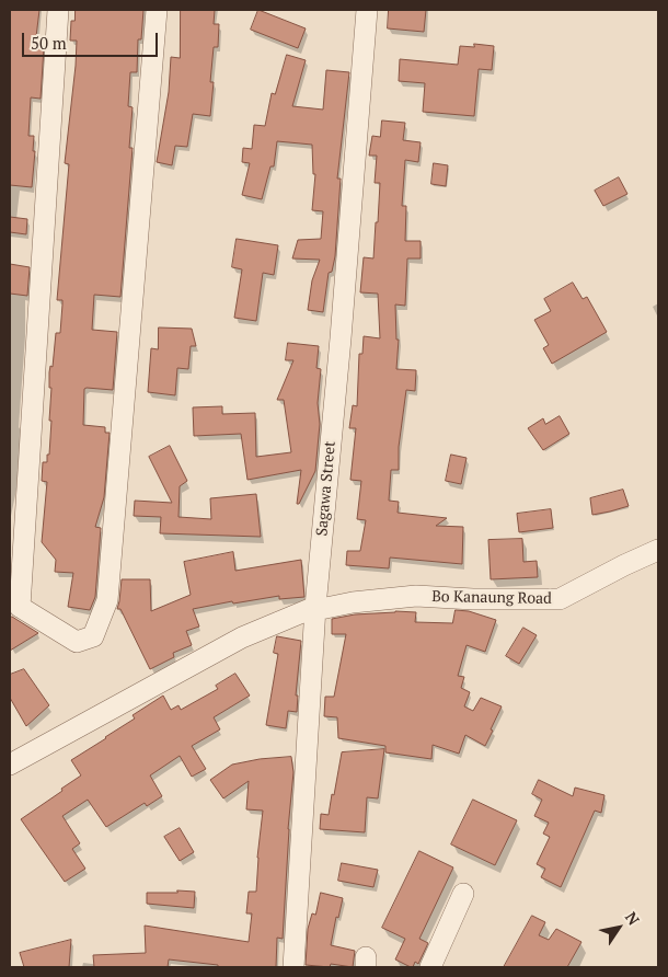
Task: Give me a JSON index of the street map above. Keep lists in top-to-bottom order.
{
  "streets": {
    "street": ["Sagawa Street", "Bo Kanaung Road"]
  },
  "crossings": [
    ["Sagawa Street", "Bo Kanaung Road"]
  ],
  "scale_bar": "50 m",
  "north": "top right"
}
